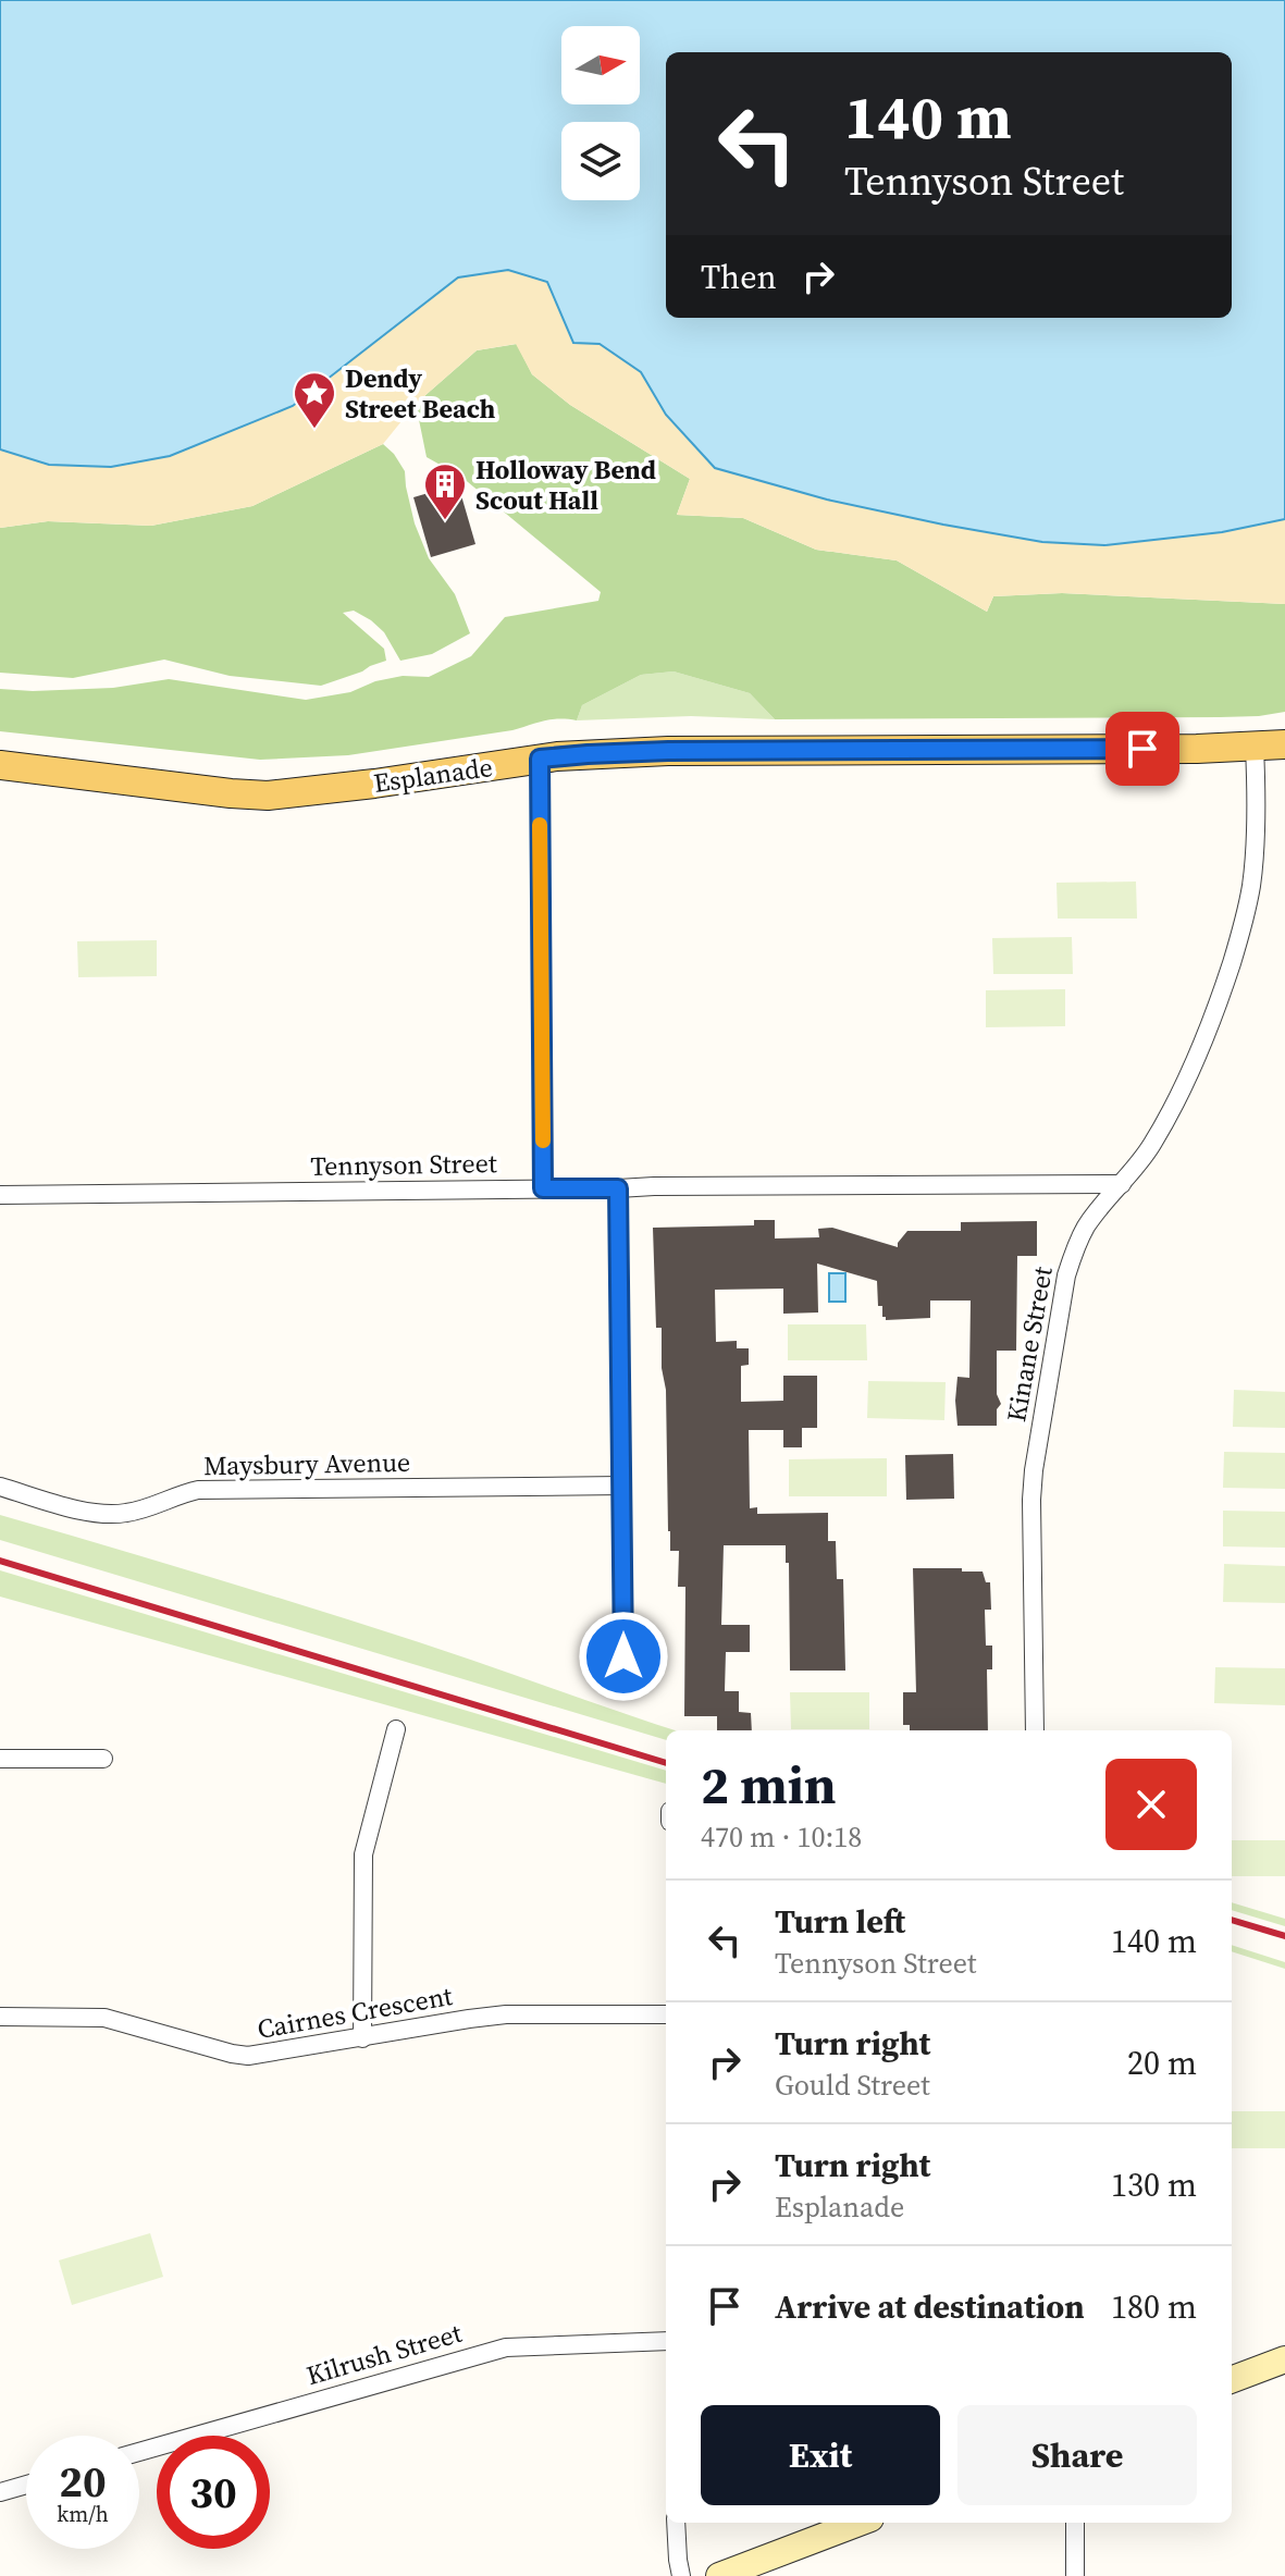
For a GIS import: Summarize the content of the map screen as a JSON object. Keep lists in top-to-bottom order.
{
  "streets": {
    "main road": ["Esplanade"],
    "street": [
      "Tennyson Street",
      "Kinane Street",
      "Maysbury Avenue",
      "Cairnes Crescent",
      "Kilrush Street"
    ]
  },
  "crossings": [
    ["Esplanade", "Kinane Street"],
    ["Tennyson Street", "Kinane Street"]
  ],
  "places": {
    "place": ["Dendy Street Beach"],
    "building": ["Holloway Bend Scout Hall"]
  },
  "north": "right",
  "page": {
    "turn": ["140 m", "Tennyson Street"],
    "then": "Then",
    "heading": ["2 min", "470 m · 10:18"],
    "list": [
      {
        "name": "Turn left",
        "note": "Tennyson Street",
        "value": "140 m"
      },
      {
        "name": "Turn right",
        "note": "Gould Street",
        "value": "20 m"
      },
      {
        "name": "Turn right",
        "note": "Esplanade",
        "value": "130 m"
      },
      {
        "name": "Arrive at destination",
        "value": "180 m"
      }
    ],
    "buttons": ["Exit", "Share"],
    "speed": "20 km/h",
    "limit": "30"
  }
}
